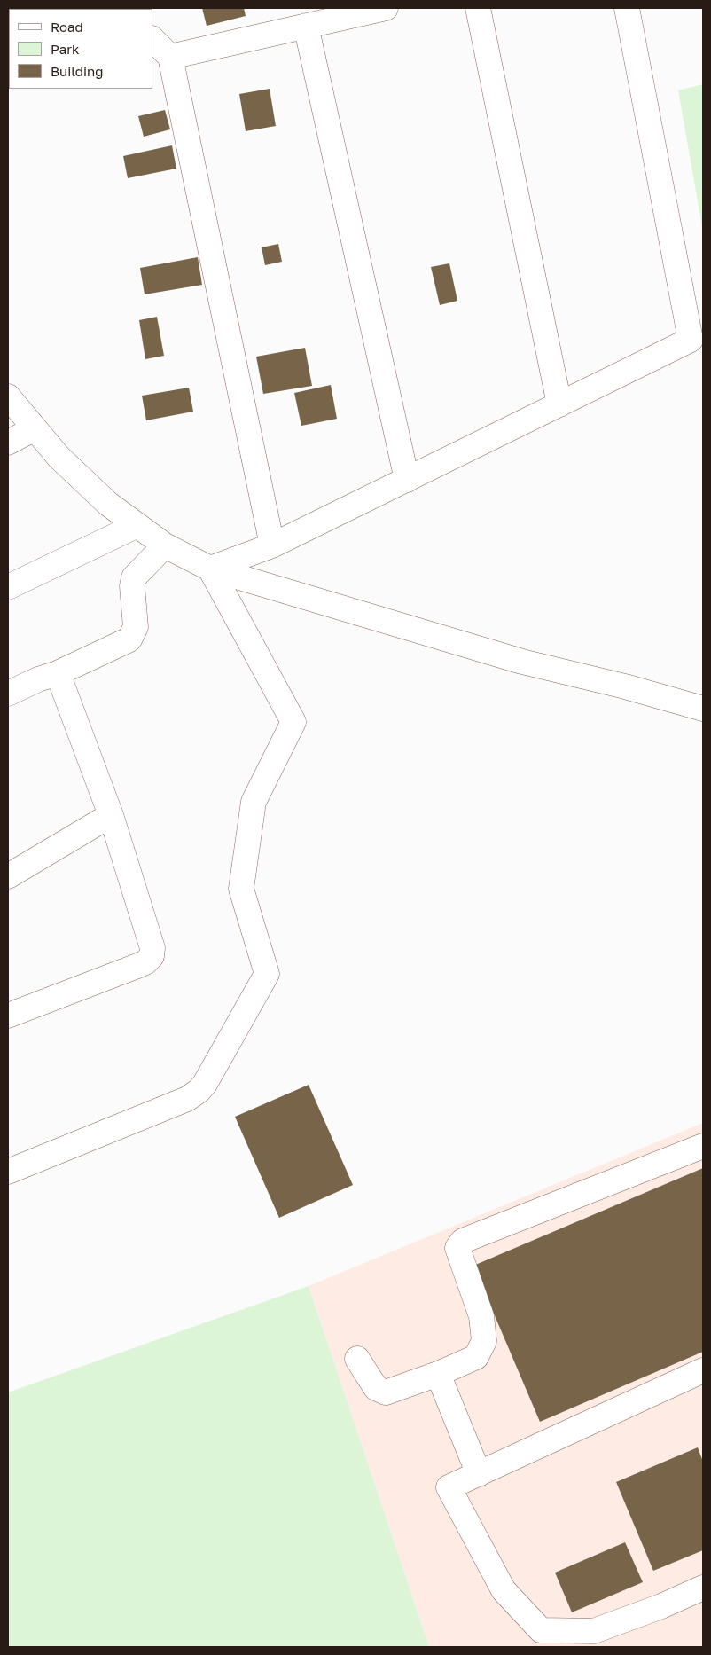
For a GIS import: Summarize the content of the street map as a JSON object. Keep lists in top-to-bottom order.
{
  "legend": ["Road", "Park", "Building"]
}
